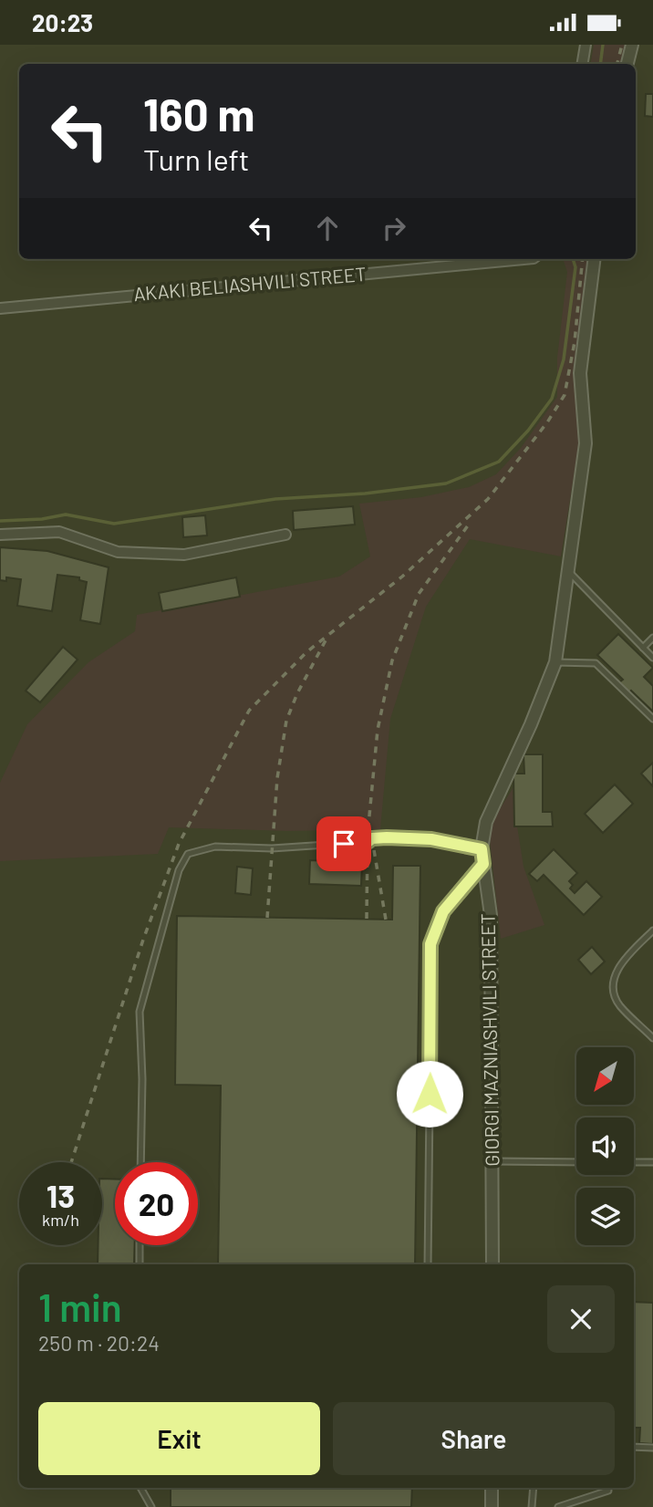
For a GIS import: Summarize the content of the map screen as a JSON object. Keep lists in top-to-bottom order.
{
  "streets": {
    "street": ["AKAKI BELIASHVILI STREET", "GIORGI MAZNIASHVILI STREET"]
  },
  "north": "bottom left",
  "page": {
    "status": "20:23",
    "turn": ["160 m", "Turn left"],
    "speed": "13 km/h",
    "limit": "20",
    "heading": ["1 min", "250 m · 20:24"],
    "buttons": ["Exit", "Share"]
  }
}
